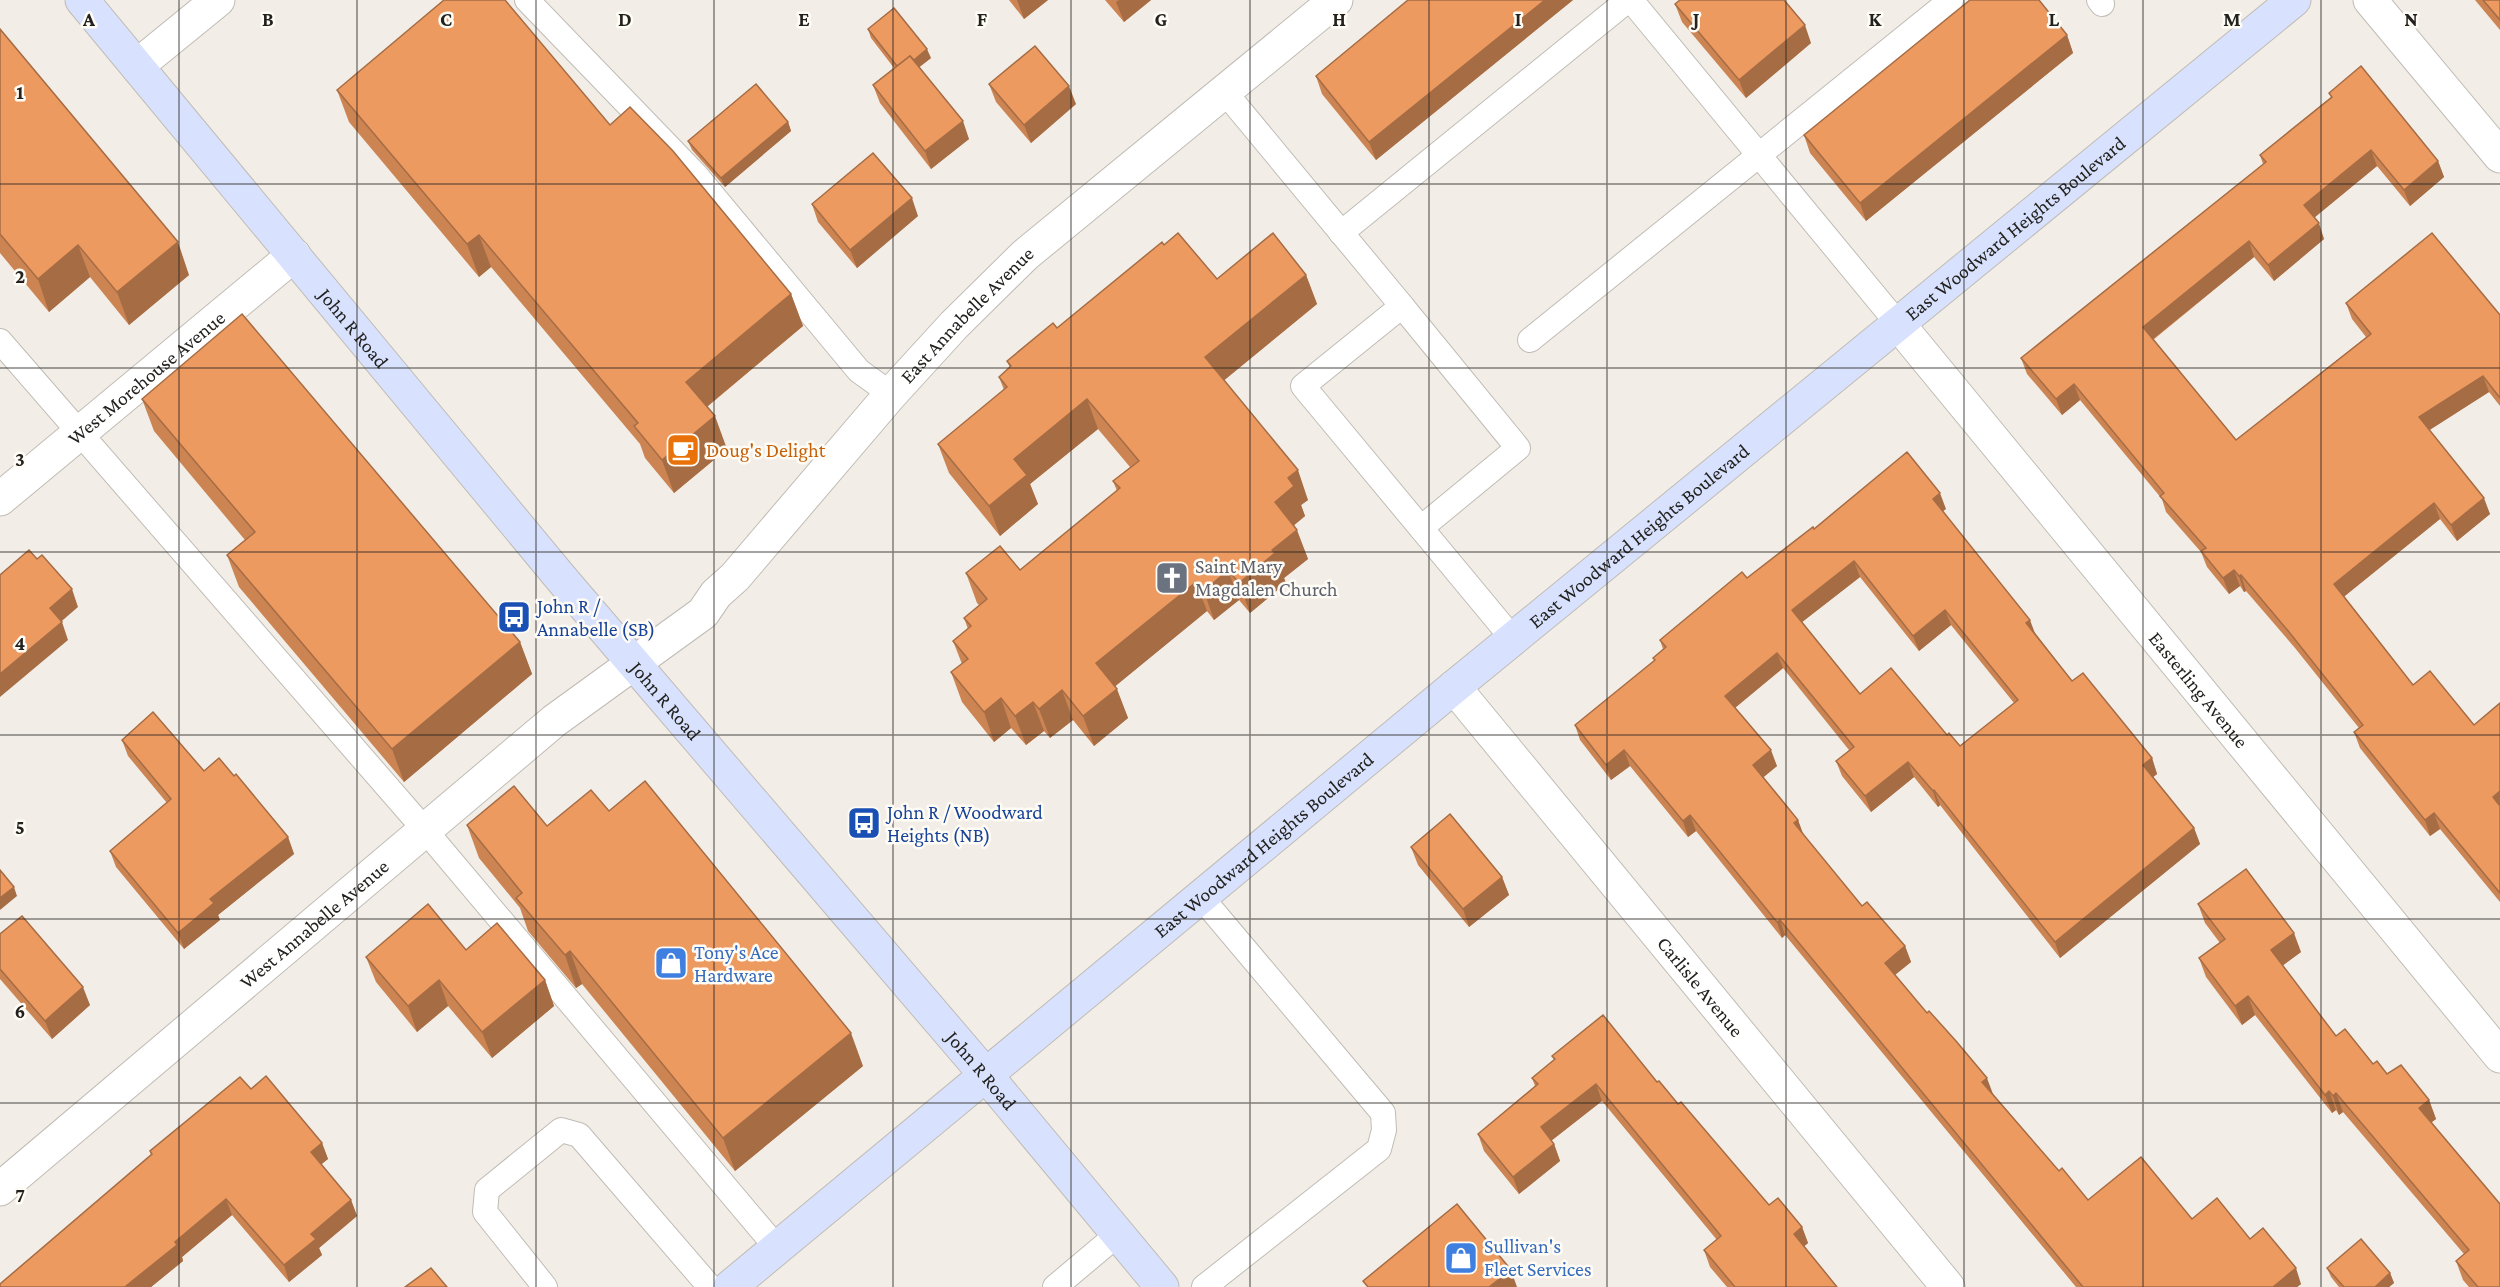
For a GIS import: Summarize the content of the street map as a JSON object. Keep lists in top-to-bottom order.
{
  "streets": {
    "street": [
      "East Woodward Heights Boulevard",
      "East Annabelle Avenue",
      "John R Road",
      "West Morehouse Avenue",
      "Easterling Avenue",
      "West Annabelle Avenue",
      "Carlisle Avenue"
    ]
  },
  "crossings": [
    ["East Woodward Heights Boulevard", "John R Road"],
    ["East Woodward Heights Boulevard", "Easterling Avenue"],
    ["East Woodward Heights Boulevard", "Carlisle Avenue"],
    ["East Annabelle Avenue", "John R Road"],
    ["East Annabelle Avenue", "West Annabelle Avenue"],
    ["John R Road", "West Morehouse Avenue"],
    ["John R Road", "West Annabelle Avenue"]
  ],
  "places": {
    "cafe": ["Doug's Delight"],
    "church": ["Saint Mary Magdalen Church"],
    "bus stop": ["John R / Annabelle (SB)", "John R / Woodward Heights (NB)"],
    "shop": ["Tony's Ace Hardware", "Sullivan's Fleet Services"]
  },
  "grid": {
    "columns": [
      "A",
      "B",
      "C",
      "D",
      "E",
      "F",
      "G",
      "H",
      "I",
      "J",
      "K",
      "L",
      "M",
      "N"
    ],
    "rows": [
      "1",
      "2",
      "3",
      "4",
      "5",
      "6",
      "7"
    ]
  }
}
